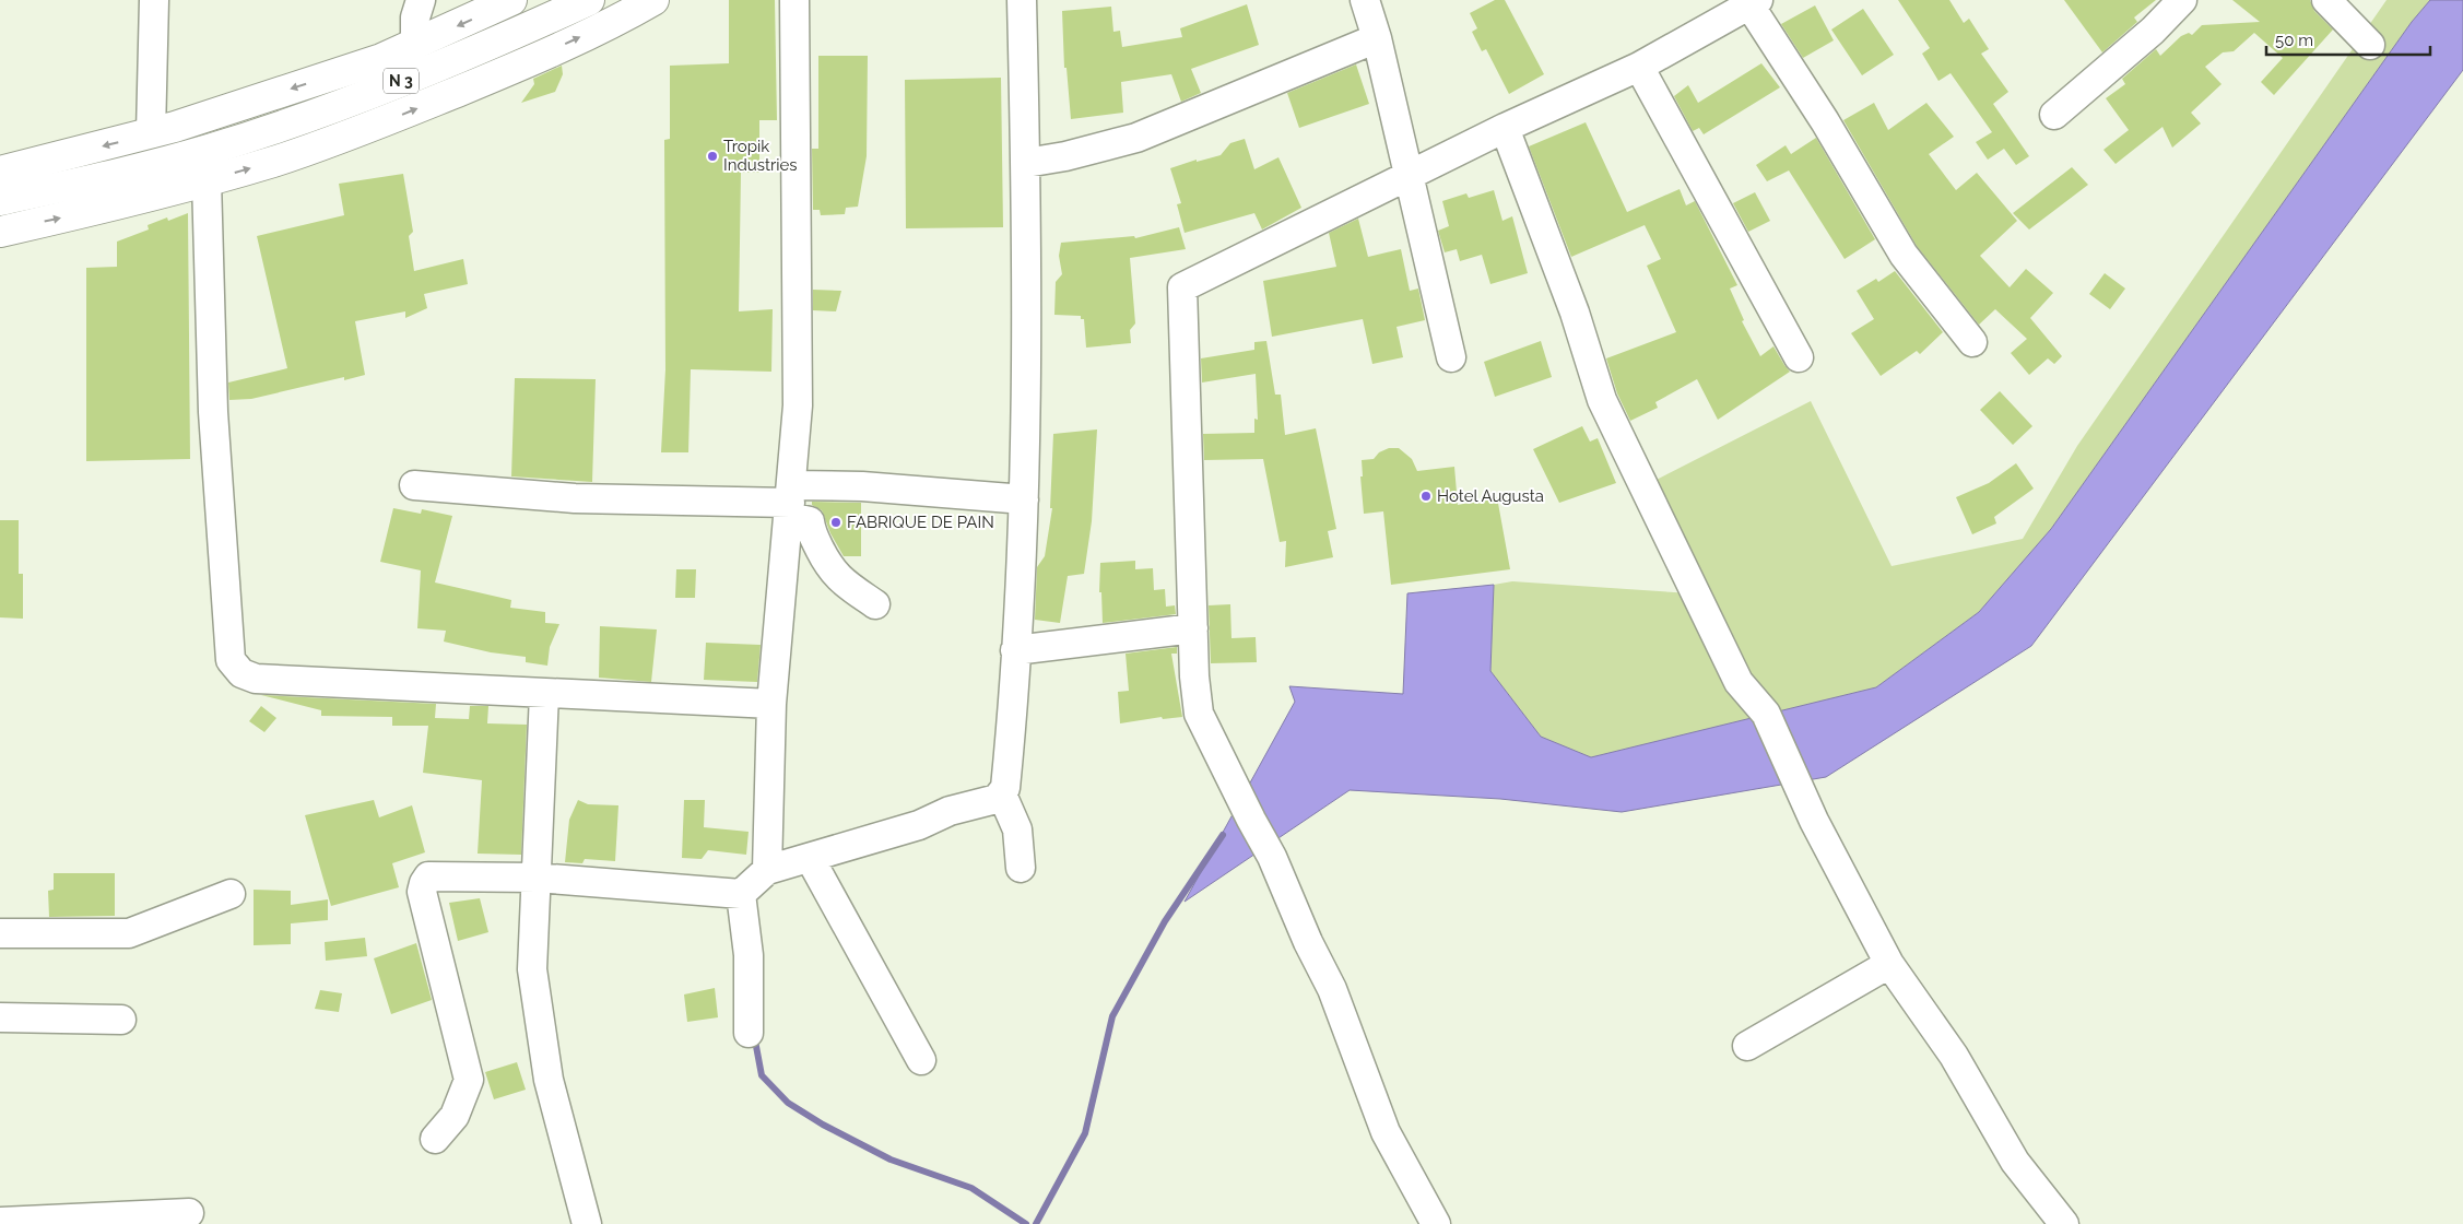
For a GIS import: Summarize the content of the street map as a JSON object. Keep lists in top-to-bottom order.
{
  "streets": {
    "main road": ["N 3"]
  },
  "places": ["Tropik Industries", "Hotel Augusta", "FABRIQUE DE PAIN"],
  "scale_bar": "50 m"
}
